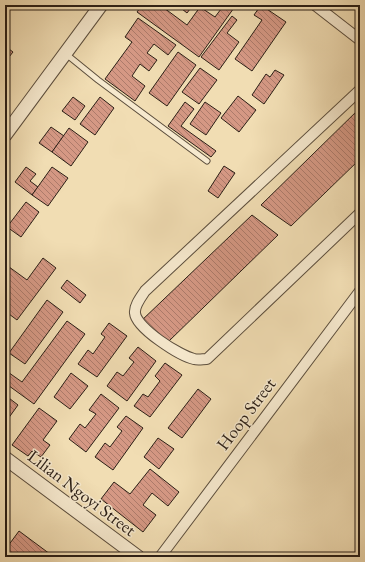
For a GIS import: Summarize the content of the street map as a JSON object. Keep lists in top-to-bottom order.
{
  "streets": {
    "street": ["Hoop Street", "Lilian Ngoyi Street"]
  }
}
